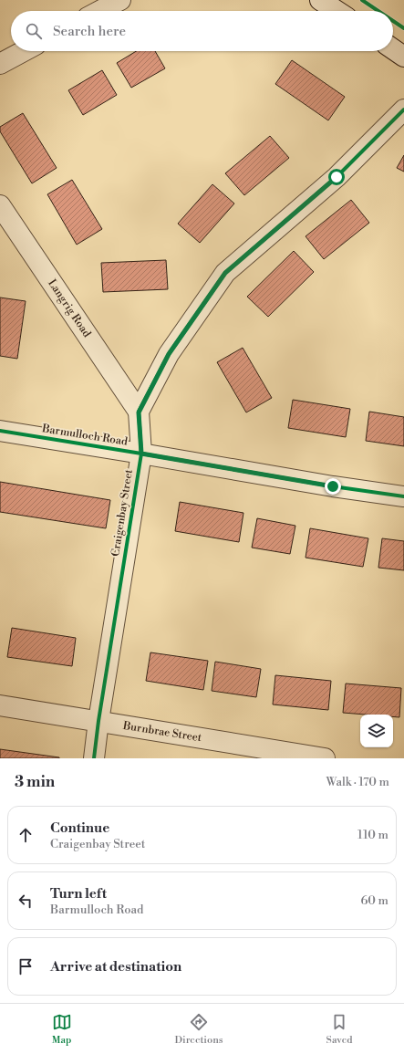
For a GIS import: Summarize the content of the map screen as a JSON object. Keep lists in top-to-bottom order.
{
  "streets": {
    "street": [
      "Langrig Road",
      "Barmulloch Road",
      "Craigenbay Street",
      "Burnbrae Street"
    ]
  },
  "crossings": [
    ["Langrig Road", "Craigenbay Street"],
    ["Barmulloch Road", "Craigenbay Street"],
    ["Craigenbay Street", "Burnbrae Street"]
  ],
  "page": {
    "search": "Search here",
    "heading": ["3 min", "Walk · 170 m"],
    "list": [
      ["Continue", "Craigenbay Street", "110 m"],
      ["Turn left", "Barmulloch Road", "60 m"],
      "Arrive at destination"
    ],
    "nav": ["Map", "Directions", "Saved"]
  }
}
